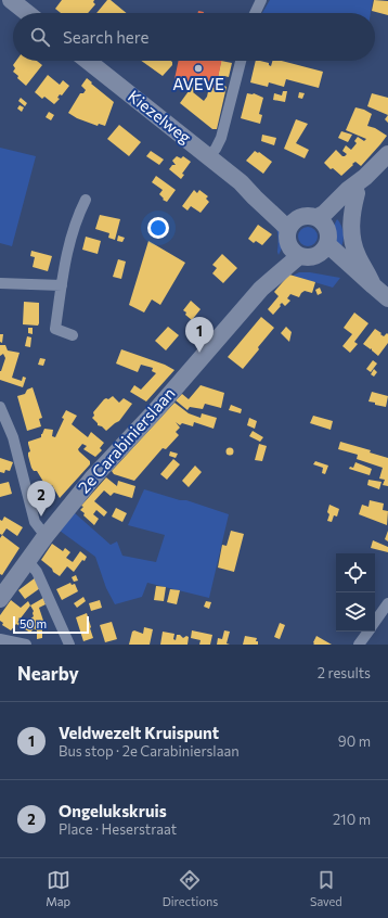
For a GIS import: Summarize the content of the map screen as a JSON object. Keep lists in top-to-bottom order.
{
  "streets": {
    "main road": ["Kiezelweg", "2e Carabinierslaan"]
  },
  "crossings": [
    ["Kiezelweg", "2e Carabinierslaan"]
  ],
  "places": ["AVEVE"],
  "scale_bar": "50 m",
  "page": {
    "search": "Search here",
    "pins": ["1", "2"],
    "scale": "50 m",
    "heading": ["Nearby", "2 results"],
    "list": [
      {
        "mark": "1",
        "name": "Veldwezelt Kruispunt",
        "note": "Bus stop · 2e Carabinierslaan",
        "value": "90 m"
      },
      {
        "mark": "2",
        "name": "Ongelukskruis",
        "note": "Place · Heserstraat",
        "value": "210 m"
      }
    ],
    "nav": ["Map", "Directions", "Saved"]
  }
}
